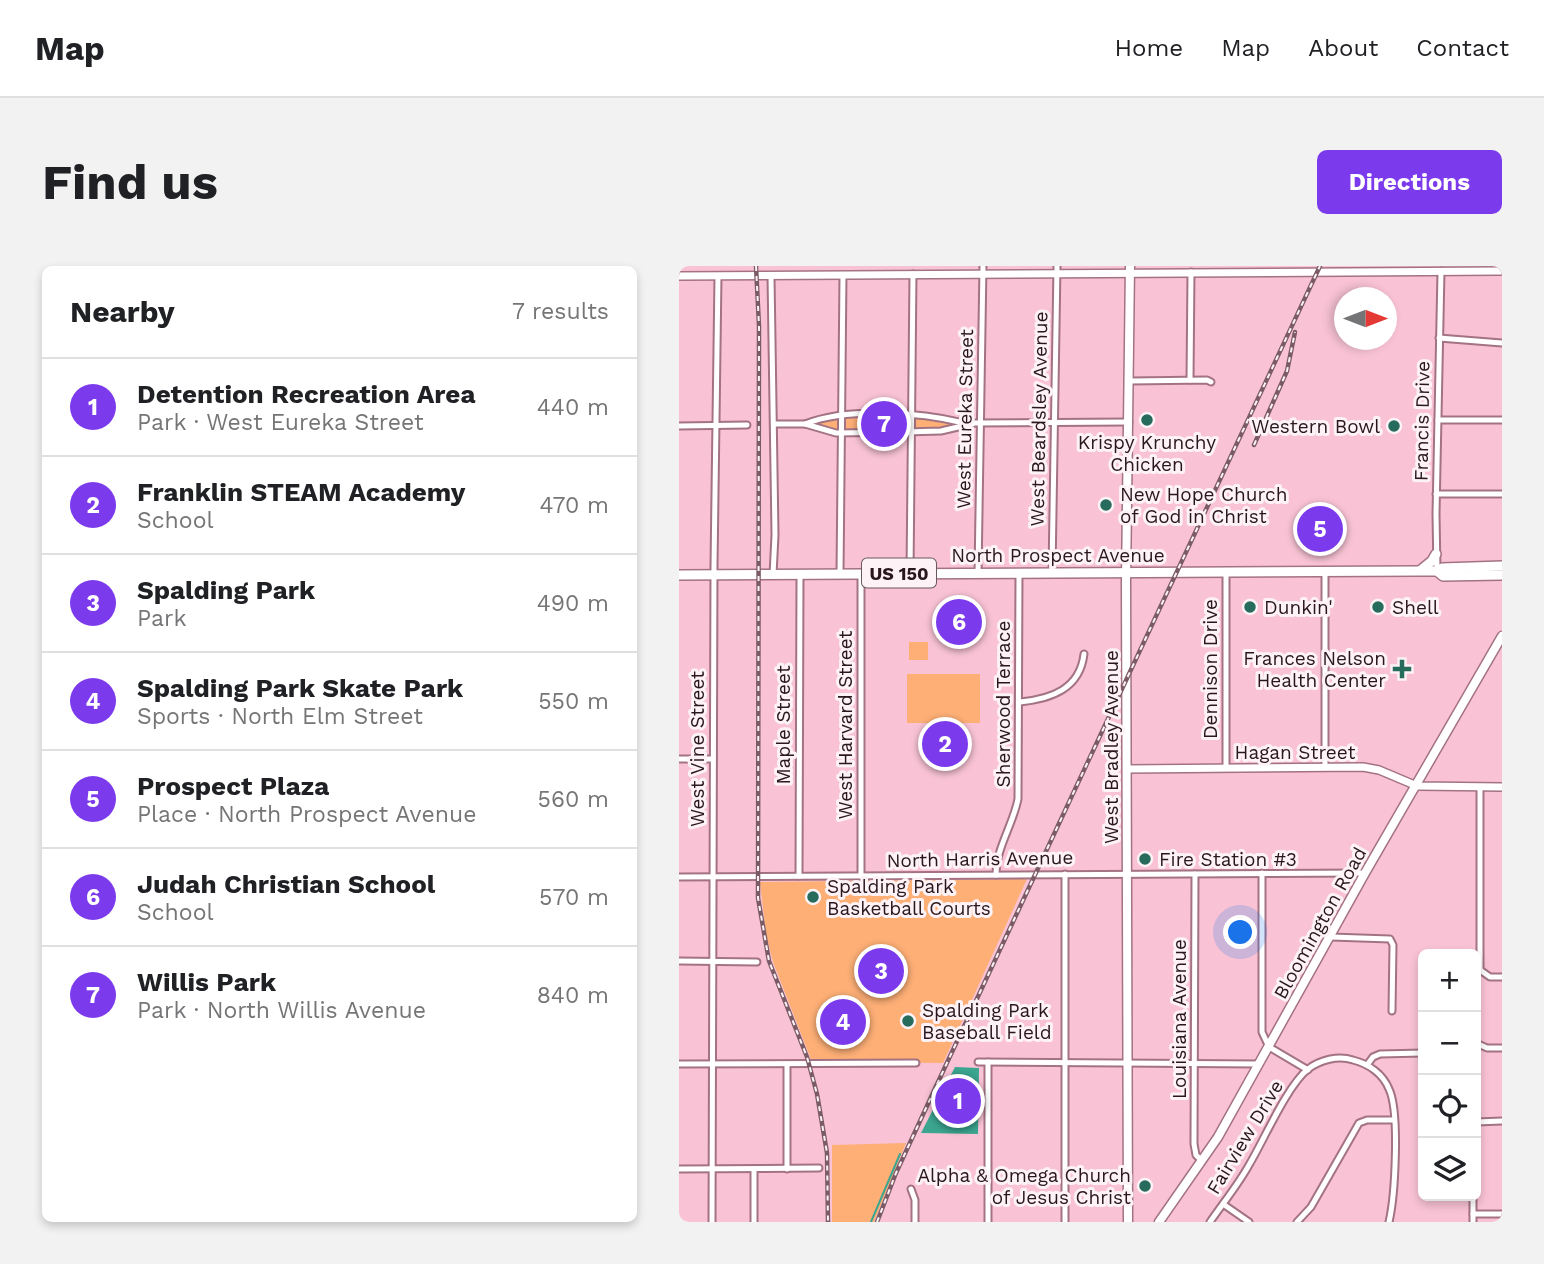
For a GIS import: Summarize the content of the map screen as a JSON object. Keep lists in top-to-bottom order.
{
  "streets": {
    "main road": [
      "North Prospect Avenue",
      "US 150",
      "West Bradley Avenue",
      "Bloomington Road"
    ],
    "street": [
      "West Eureka Street",
      "West Beardsley Avenue",
      "Francis Drive",
      "Dennison Drive",
      "Sherwood Terrace",
      "Maple Street",
      "West Harvard Street",
      "West Vine Street",
      "Hagan Street",
      "North Harris Avenue",
      "Louisiana Avenue",
      "Fairview Drive"
    ]
  },
  "crossings": [
    ["West Eureka Street", "North Prospect Avenue"],
    ["West Beardsley Avenue", "North Prospect Avenue"],
    ["Francis Drive", "North Prospect Avenue"],
    ["North Prospect Avenue", "Dennison Drive"],
    ["North Prospect Avenue", "Sherwood Terrace"],
    ["North Prospect Avenue", "Maple Street"],
    ["North Prospect Avenue", "West Harvard Street"],
    ["North Prospect Avenue", "West Bradley Avenue"],
    ["North Prospect Avenue", "West Vine Street"],
    ["Dennison Drive", "Hagan Street"],
    ["Sherwood Terrace", "North Harris Avenue"],
    ["Maple Street", "North Harris Avenue"],
    ["West Harvard Street", "North Harris Avenue"],
    ["West Bradley Avenue", "Hagan Street"],
    ["West Bradley Avenue", "North Harris Avenue"],
    ["West Vine Street", "North Harris Avenue"],
    ["Hagan Street", "Bloomington Road"],
    ["North Harris Avenue", "Bloomington Road"],
    ["North Harris Avenue", "Louisiana Avenue"],
    ["Bloomington Road", "Louisiana Avenue"]
  ],
  "places": {
    "other": [
      "Krispy Krunchy Chicken",
      "Western Bowl",
      "New Hope Church of God in Christ",
      "Dunkin'",
      "Shell",
      "Fire Station #3",
      "Spalding Park Basketball Courts",
      "Spalding Park Baseball Field",
      "Alpha & Omega Church of Jesus Christ"
    ],
    "health": ["Frances Nelson Health Center"]
  },
  "north": "right",
  "page": {
    "header": "Map",
    "nav": [
      "Home",
      "Map",
      "About",
      "Contact"
    ],
    "buttons": "Directions",
    "title": "Find us",
    "heading": ["Nearby", "7 results"],
    "list": [
      {
        "mark": "1",
        "name": "Detention Recreation Area",
        "note": "Park · West Eureka Street",
        "value": "440 m"
      },
      {
        "mark": "2",
        "name": "Franklin STEAM Academy",
        "note": "School",
        "value": "470 m"
      },
      {
        "mark": "3",
        "name": "Spalding Park",
        "note": "Park",
        "value": "490 m"
      },
      {
        "mark": "4",
        "name": "Spalding Park Skate Park",
        "note": "Sports · North Elm Street",
        "value": "550 m"
      },
      {
        "mark": "5",
        "name": "Prospect Plaza",
        "note": "Place · North Prospect Avenue",
        "value": "560 m"
      },
      {
        "mark": "6",
        "name": "Judah Christian School",
        "note": "School",
        "value": "570 m"
      },
      {
        "mark": "7",
        "name": "Willis Park",
        "note": "Park · North Willis Avenue",
        "value": "840 m"
      }
    ],
    "pins": [
      "7",
      "5",
      "6",
      "2",
      "3",
      "4",
      "1"
    ],
    "map_buttons": ["+", "−"]
  }
}
